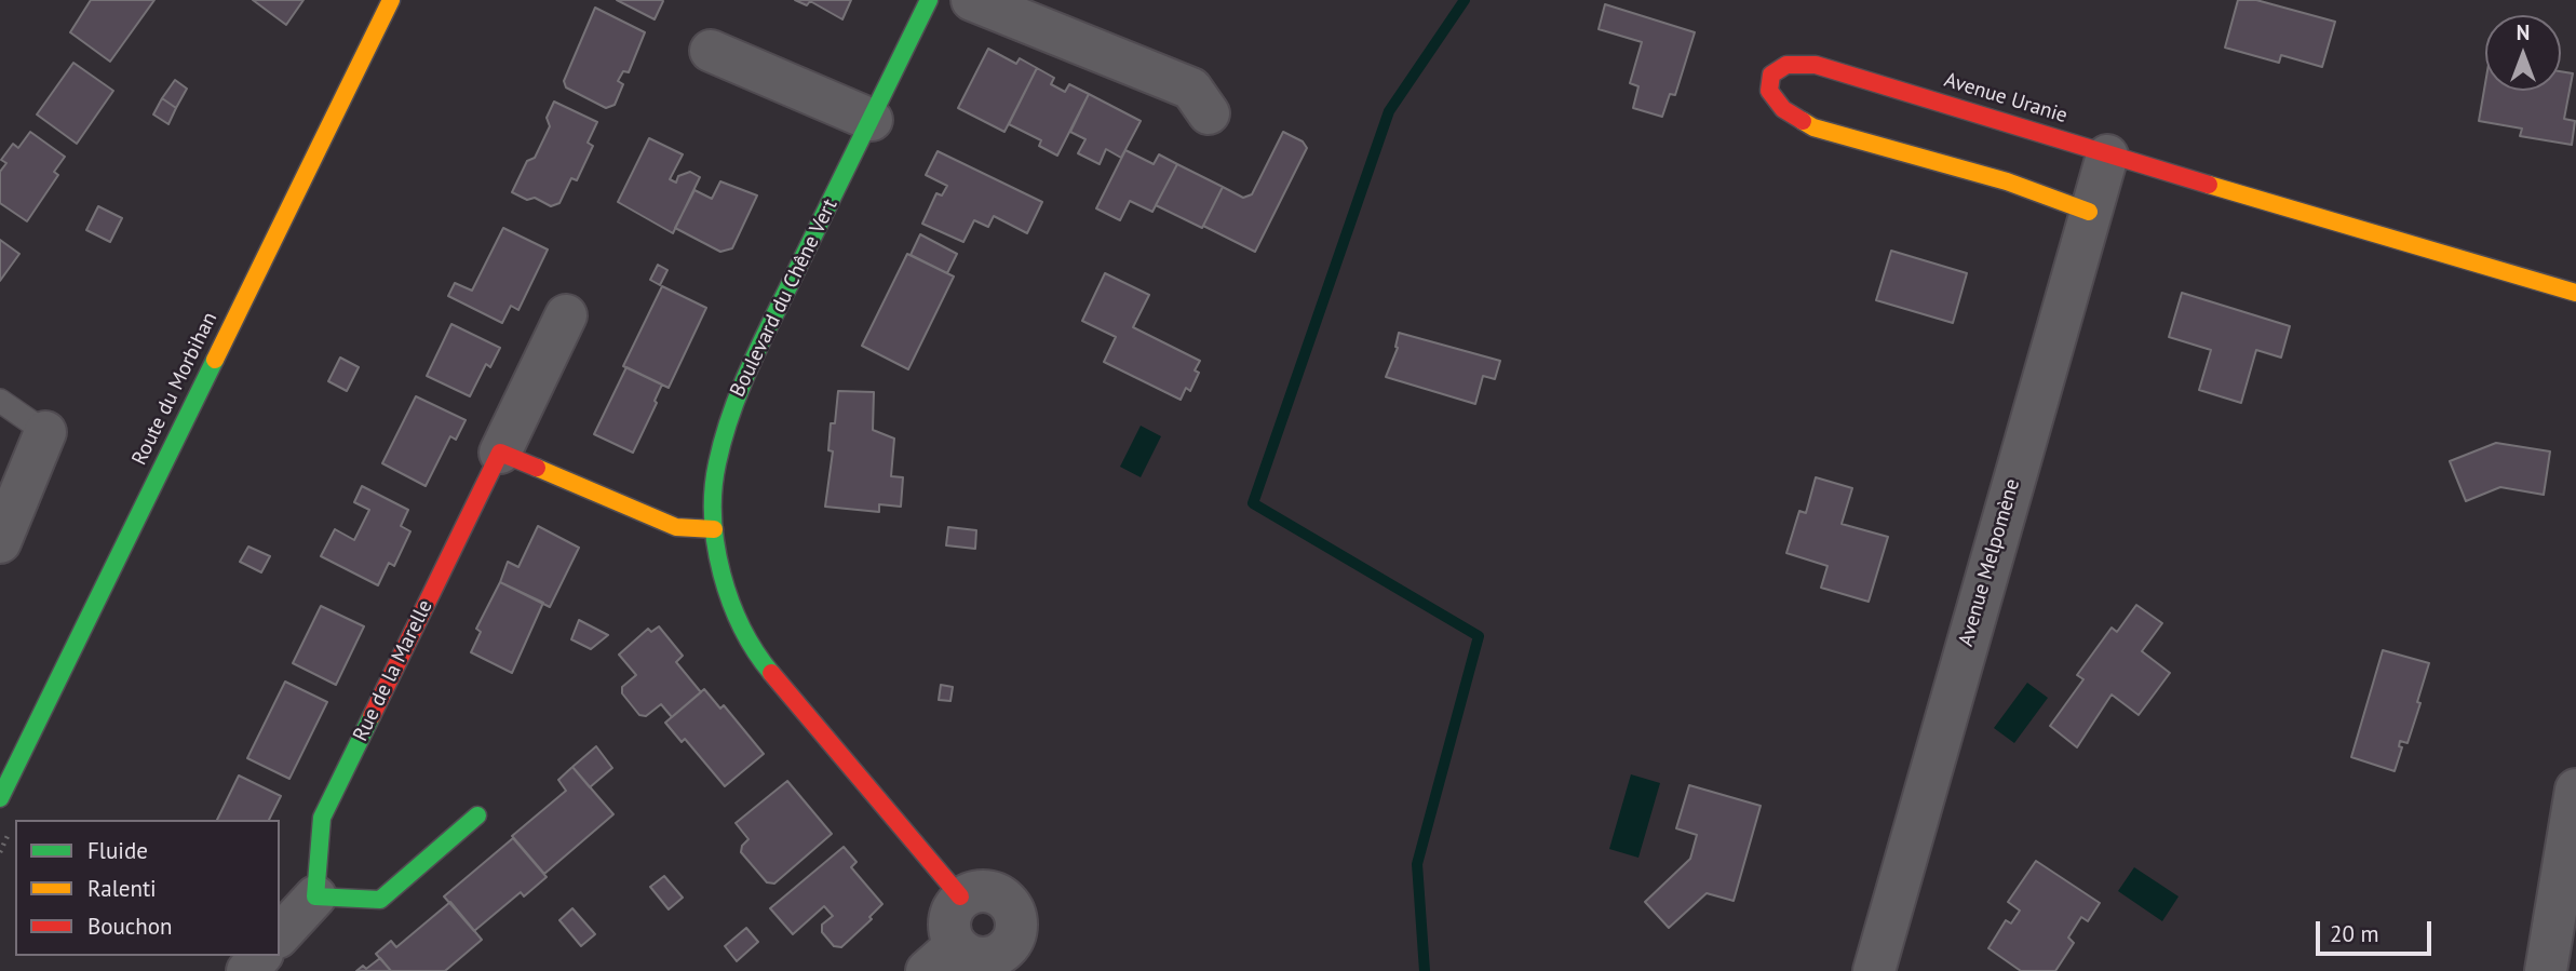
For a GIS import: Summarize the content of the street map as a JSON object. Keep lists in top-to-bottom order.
{
  "streets": {
    "street": [
      "Avenue Uranie",
      "Boulevard du Chêne Vert",
      "Route du Morbihan",
      "Avenue Melpomène",
      "Rue de la Marelle"
    ]
  },
  "crossings": [
    ["Avenue Uranie", "Avenue Melpomène"]
  ],
  "legend": ["Fluide", "Ralenti", "Bouchon"],
  "scale_bar": "20 m",
  "north": "top"
}
